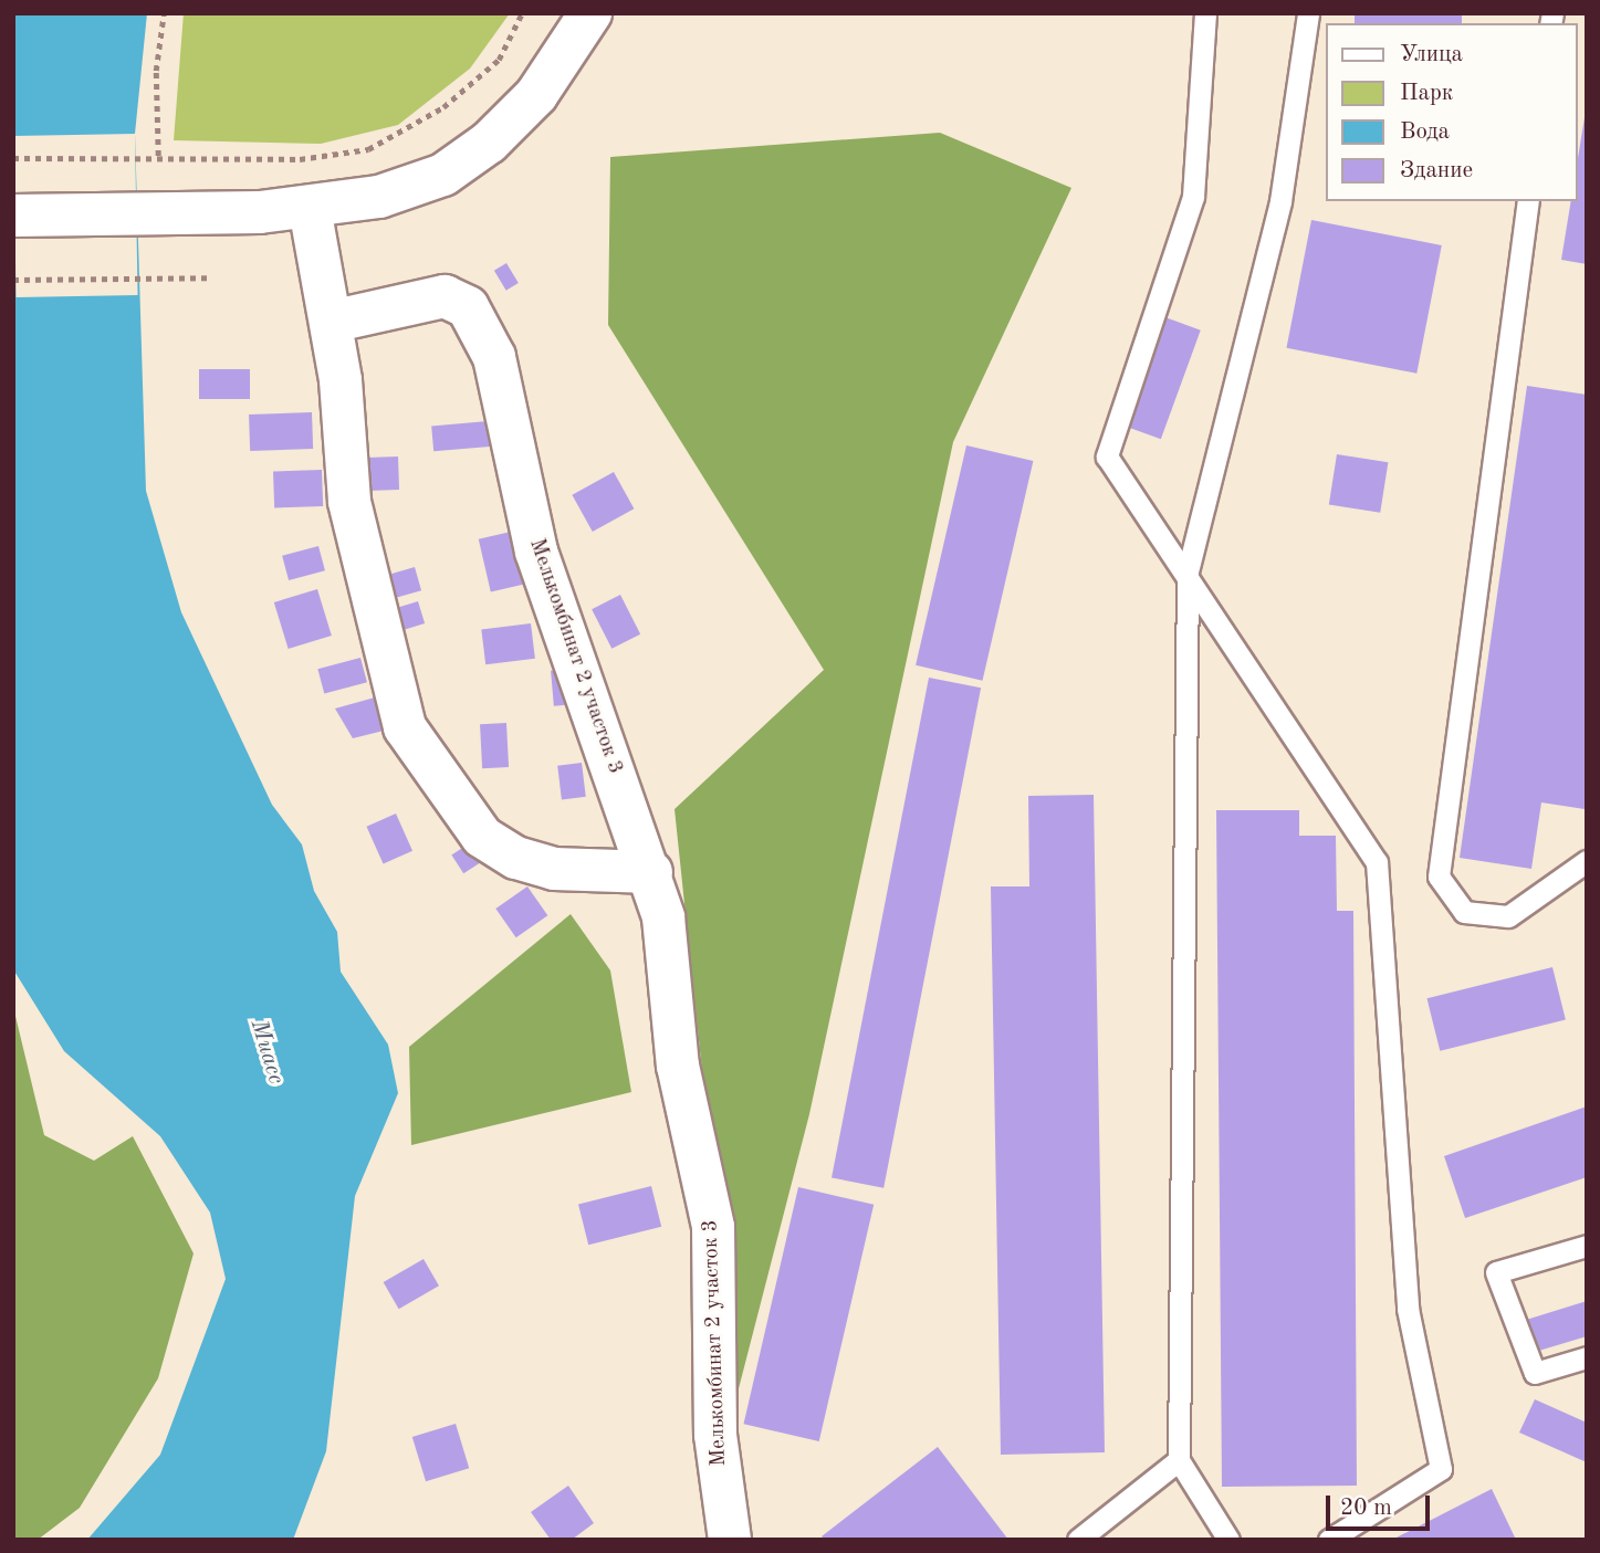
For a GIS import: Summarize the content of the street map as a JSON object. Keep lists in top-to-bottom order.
{
  "streets": {
    "street": ["Мелькомбинат 2 участок 3"]
  },
  "water": ["Миасс"],
  "legend": [
    "Улица",
    "Парк",
    "Вода",
    "Здание"
  ],
  "scale_bar": "20 m"
}
